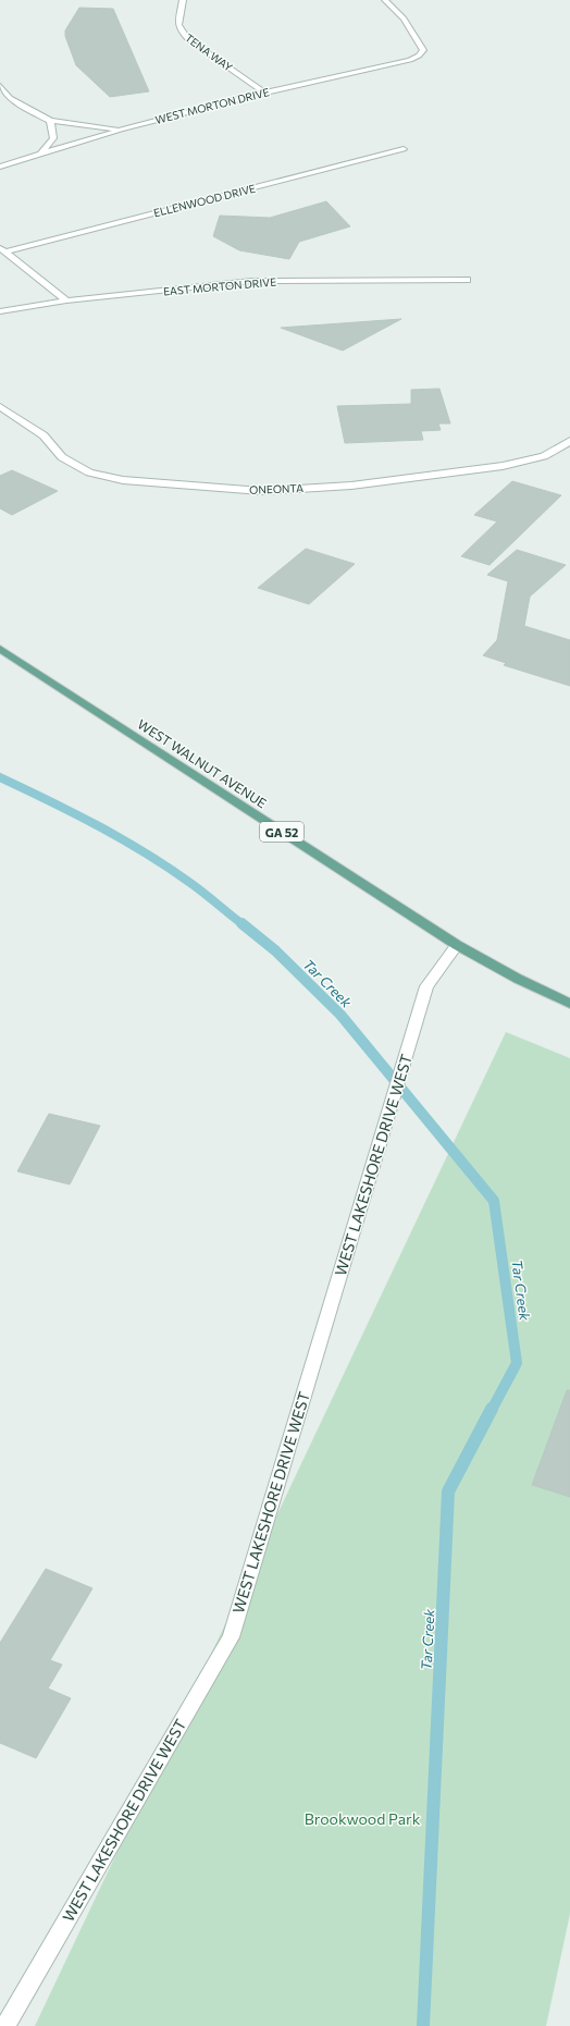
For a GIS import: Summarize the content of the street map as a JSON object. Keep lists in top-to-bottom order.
{
  "streets": {
    "main road": ["WEST WALNUT AVENUE", "GA 52"],
    "street": [
      "TENA WAY",
      "WEST MORTON DRIVE",
      "ELLENWOOD DRIVE",
      "EAST MORTON DRIVE",
      "ONEONTA",
      "WEST LAKESHORE DRIVE WEST"
    ]
  },
  "crossings": [
    ["TENA WAY", "WEST MORTON DRIVE"],
    ["WEST WALNUT AVENUE", "WEST LAKESHORE DRIVE WEST"]
  ],
  "water": ["Tar Creek"],
  "parks": ["Brookwood Park"]
}
